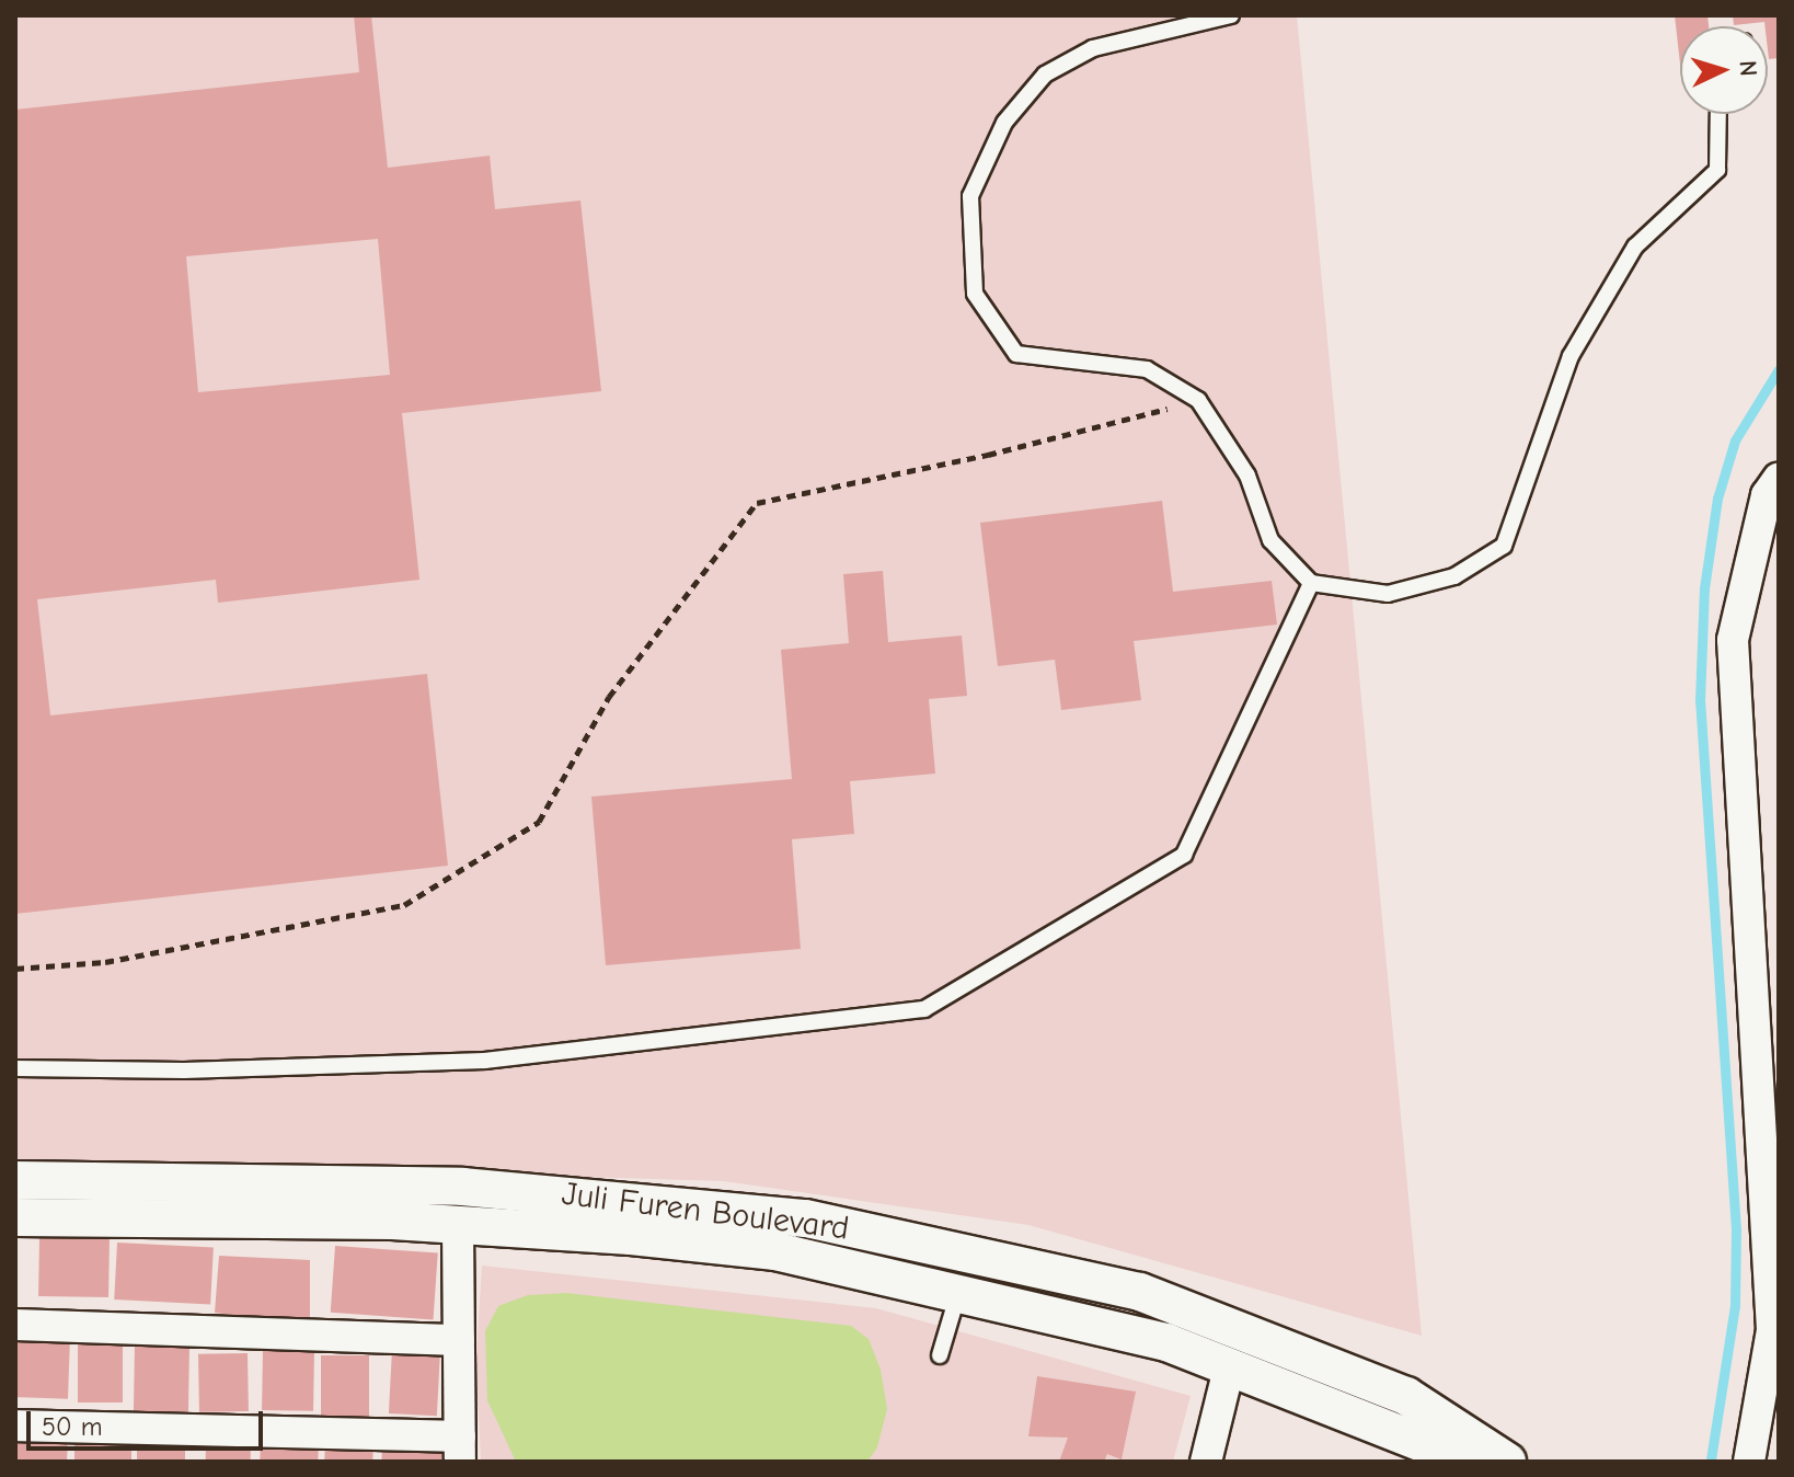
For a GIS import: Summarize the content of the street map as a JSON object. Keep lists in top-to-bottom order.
{
  "streets": {
    "street": ["Juli Furen Boulevard"]
  },
  "scale_bar": "50 m",
  "north": "right"
}
